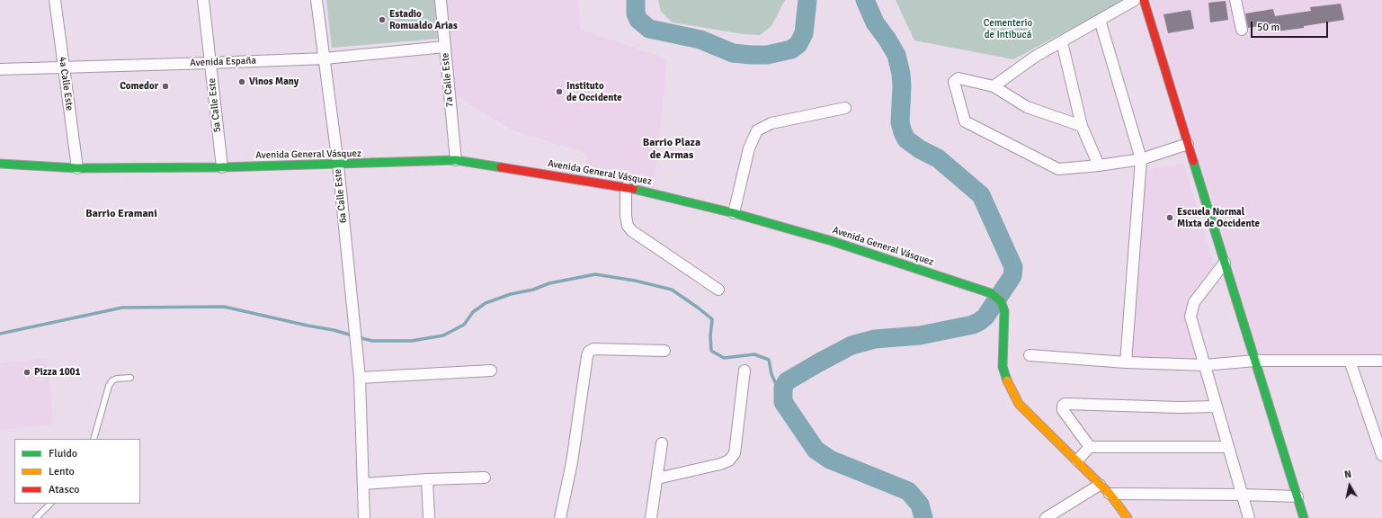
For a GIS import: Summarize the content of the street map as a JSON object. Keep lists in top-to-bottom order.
{
  "streets": {
    "street": [
      "Avenida España",
      "7a Calle Este",
      "4a Calle Este",
      "5a Calle Este",
      "Avenida General Vásquez",
      "6a Calle Este"
    ]
  },
  "crossings": [
    ["Avenida España", "7a Calle Este"],
    ["Avenida España", "4a Calle Este"],
    ["Avenida España", "5a Calle Este"],
    ["Avenida España", "6a Calle Este"],
    ["7a Calle Este", "Avenida General Vásquez"],
    ["4a Calle Este", "Avenida General Vásquez"],
    ["5a Calle Este", "Avenida General Vásquez"],
    ["Avenida General Vásquez", "6a Calle Este"]
  ],
  "districts": ["Barrio Plaza de Armas", "Barrio Eramani"],
  "parks": ["Cementerio de Intibucá"],
  "places": [
    "Estadio Romualdo Arias",
    "Vinos Many",
    "Comedor",
    "Instituto de Occidente",
    "Escuela Normal Mixta de Occidente",
    "Pizza 1001"
  ],
  "legend": ["Fluido", "Lento", "Atasco"],
  "scale_bar": "50 m",
  "north": "top"
}
